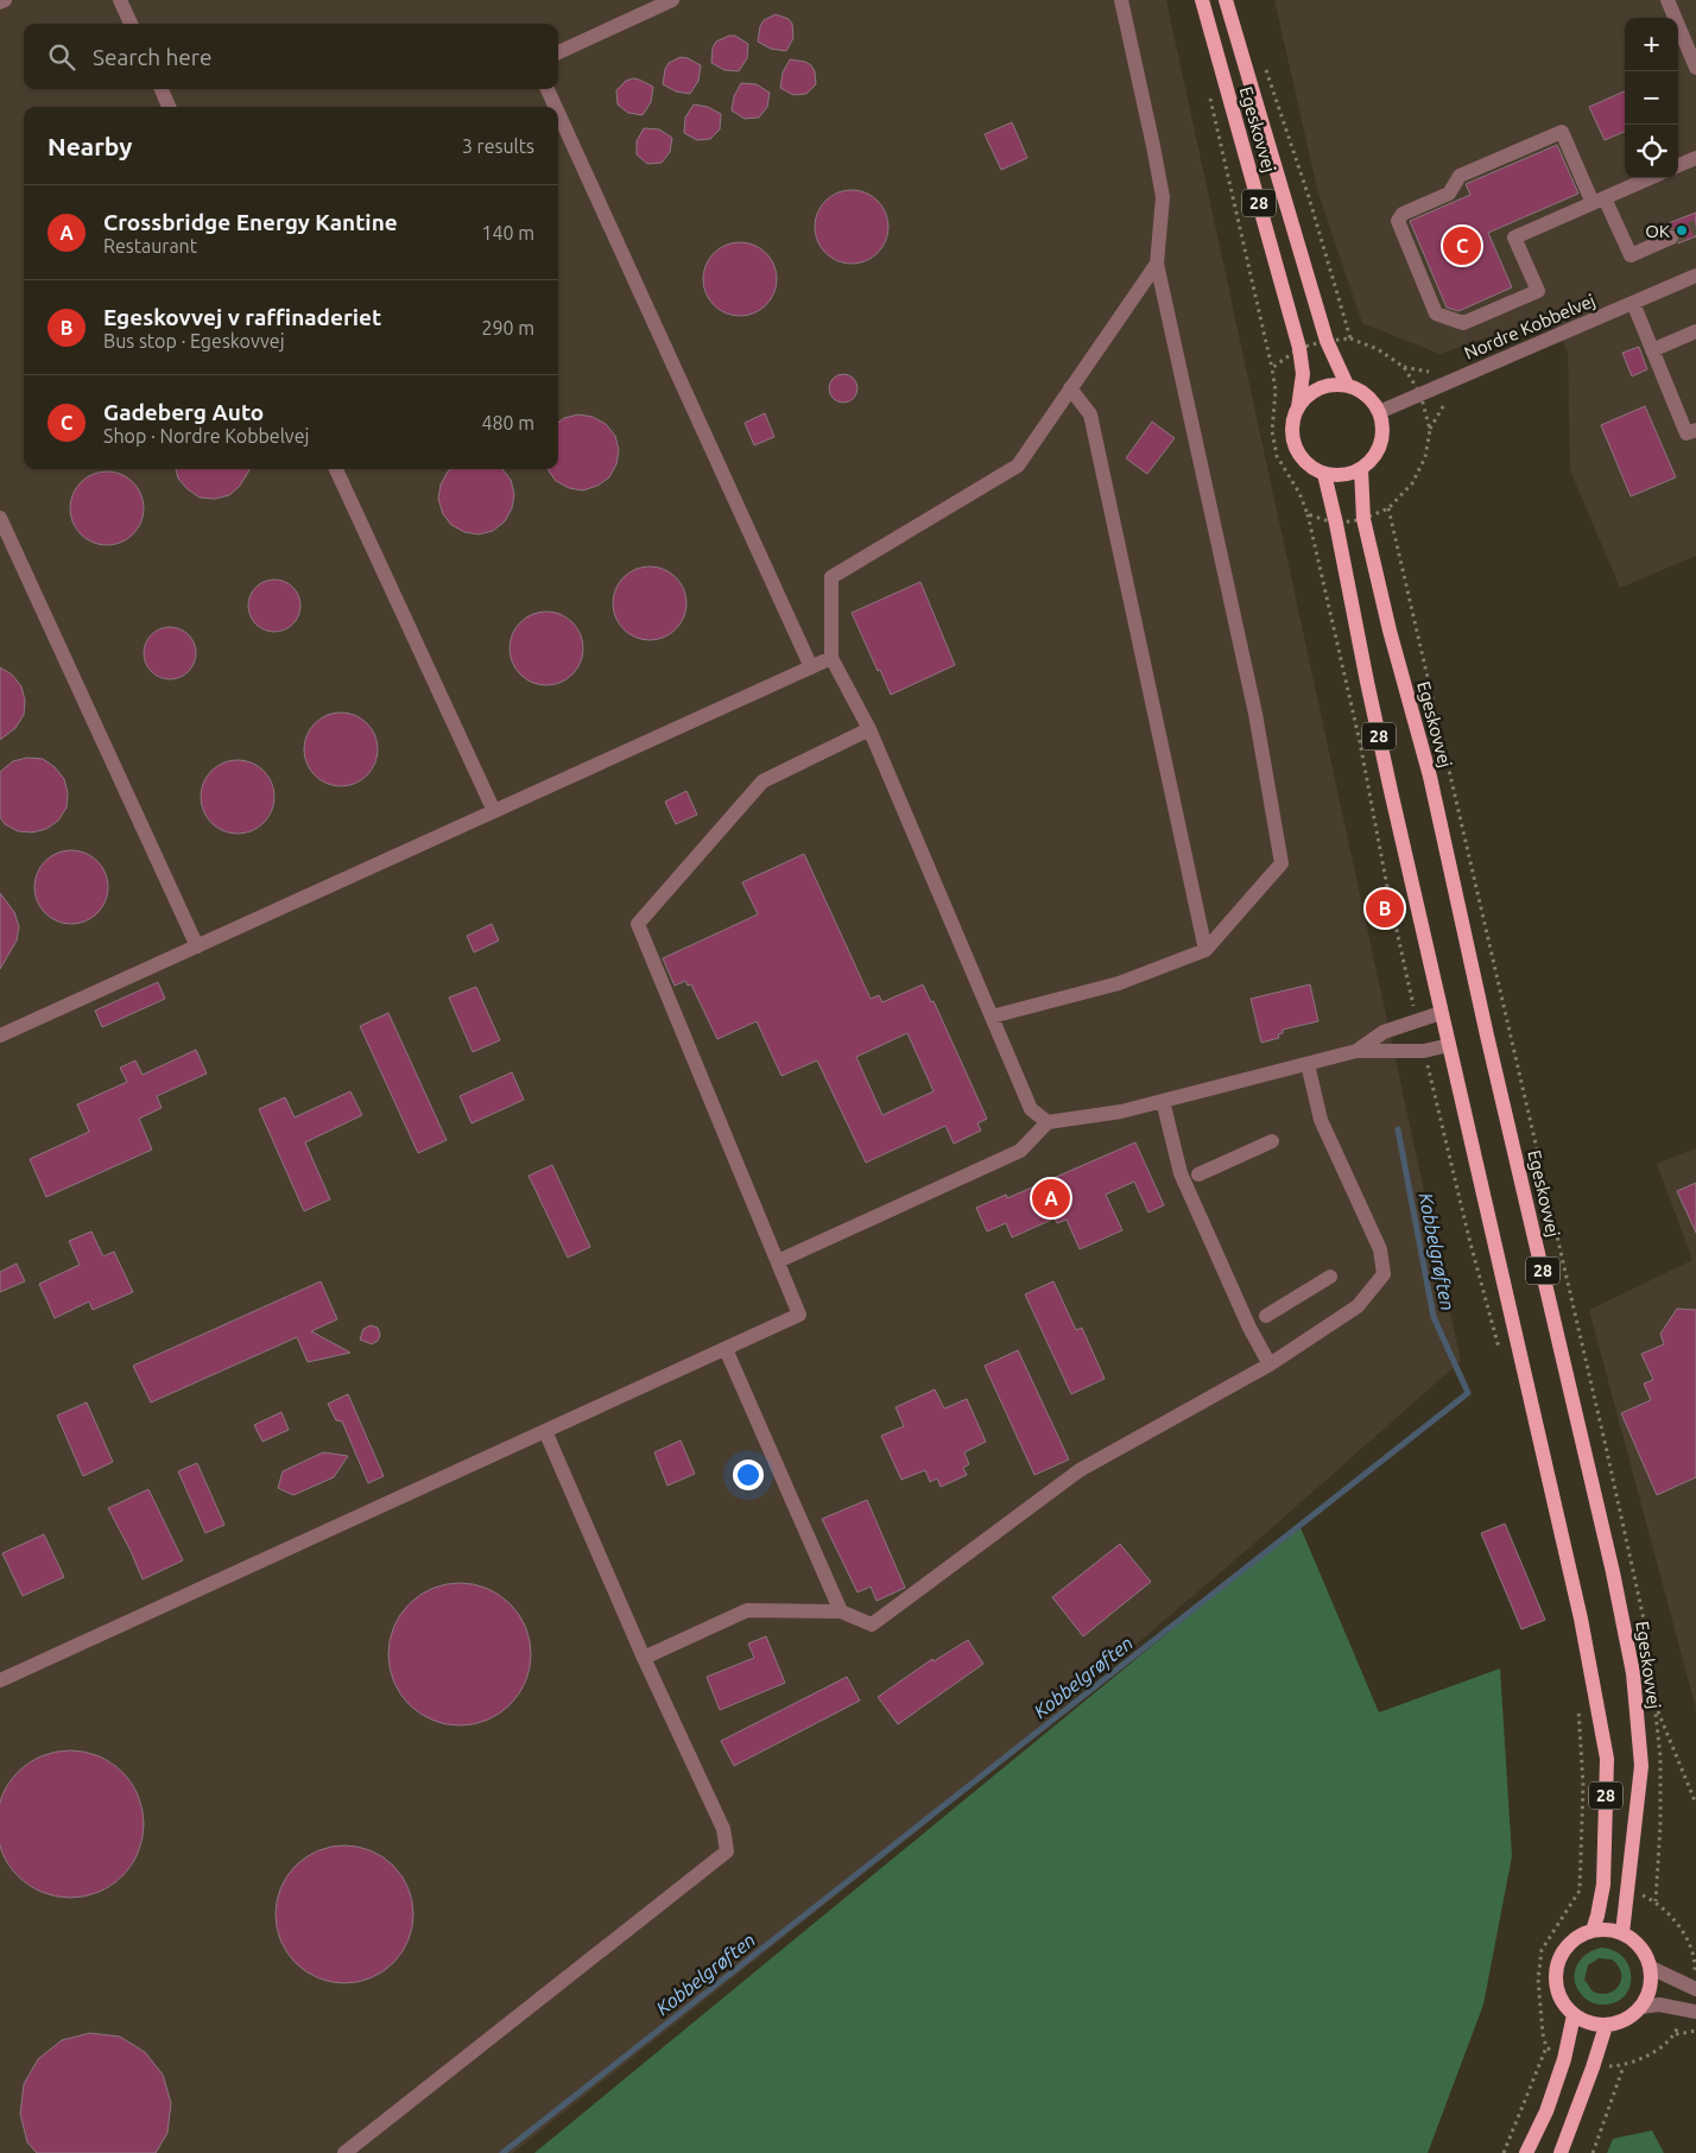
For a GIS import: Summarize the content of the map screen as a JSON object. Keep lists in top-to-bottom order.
{
  "streets": {
    "main road": ["Egeskovvej", "28"],
    "street": ["Nordre Kobbelvej"]
  },
  "crossings": [
    ["Egeskovvej", "28"],
    ["Egeskovvej", "Nordre Kobbelvej"],
    ["28", "Nordre Kobbelvej"]
  ],
  "water": ["Kobbelgrøften"],
  "places": ["OK"],
  "page": {
    "map_buttons": ["+", "−"],
    "search": "Search here",
    "heading": ["Nearby", "3 results"],
    "list": [
      {
        "mark": "A",
        "name": "Crossbridge Energy Kantine",
        "note": "Restaurant",
        "value": "140 m"
      },
      {
        "mark": "B",
        "name": "Egeskovvej v raffinaderiet",
        "note": "Bus stop · Egeskovvej",
        "value": "290 m"
      },
      {
        "mark": "C",
        "name": "Gadeberg Auto",
        "note": "Shop · Nordre Kobbelvej",
        "value": "480 m"
      }
    ],
    "pins": ["C", "B", "A"]
  }
}
